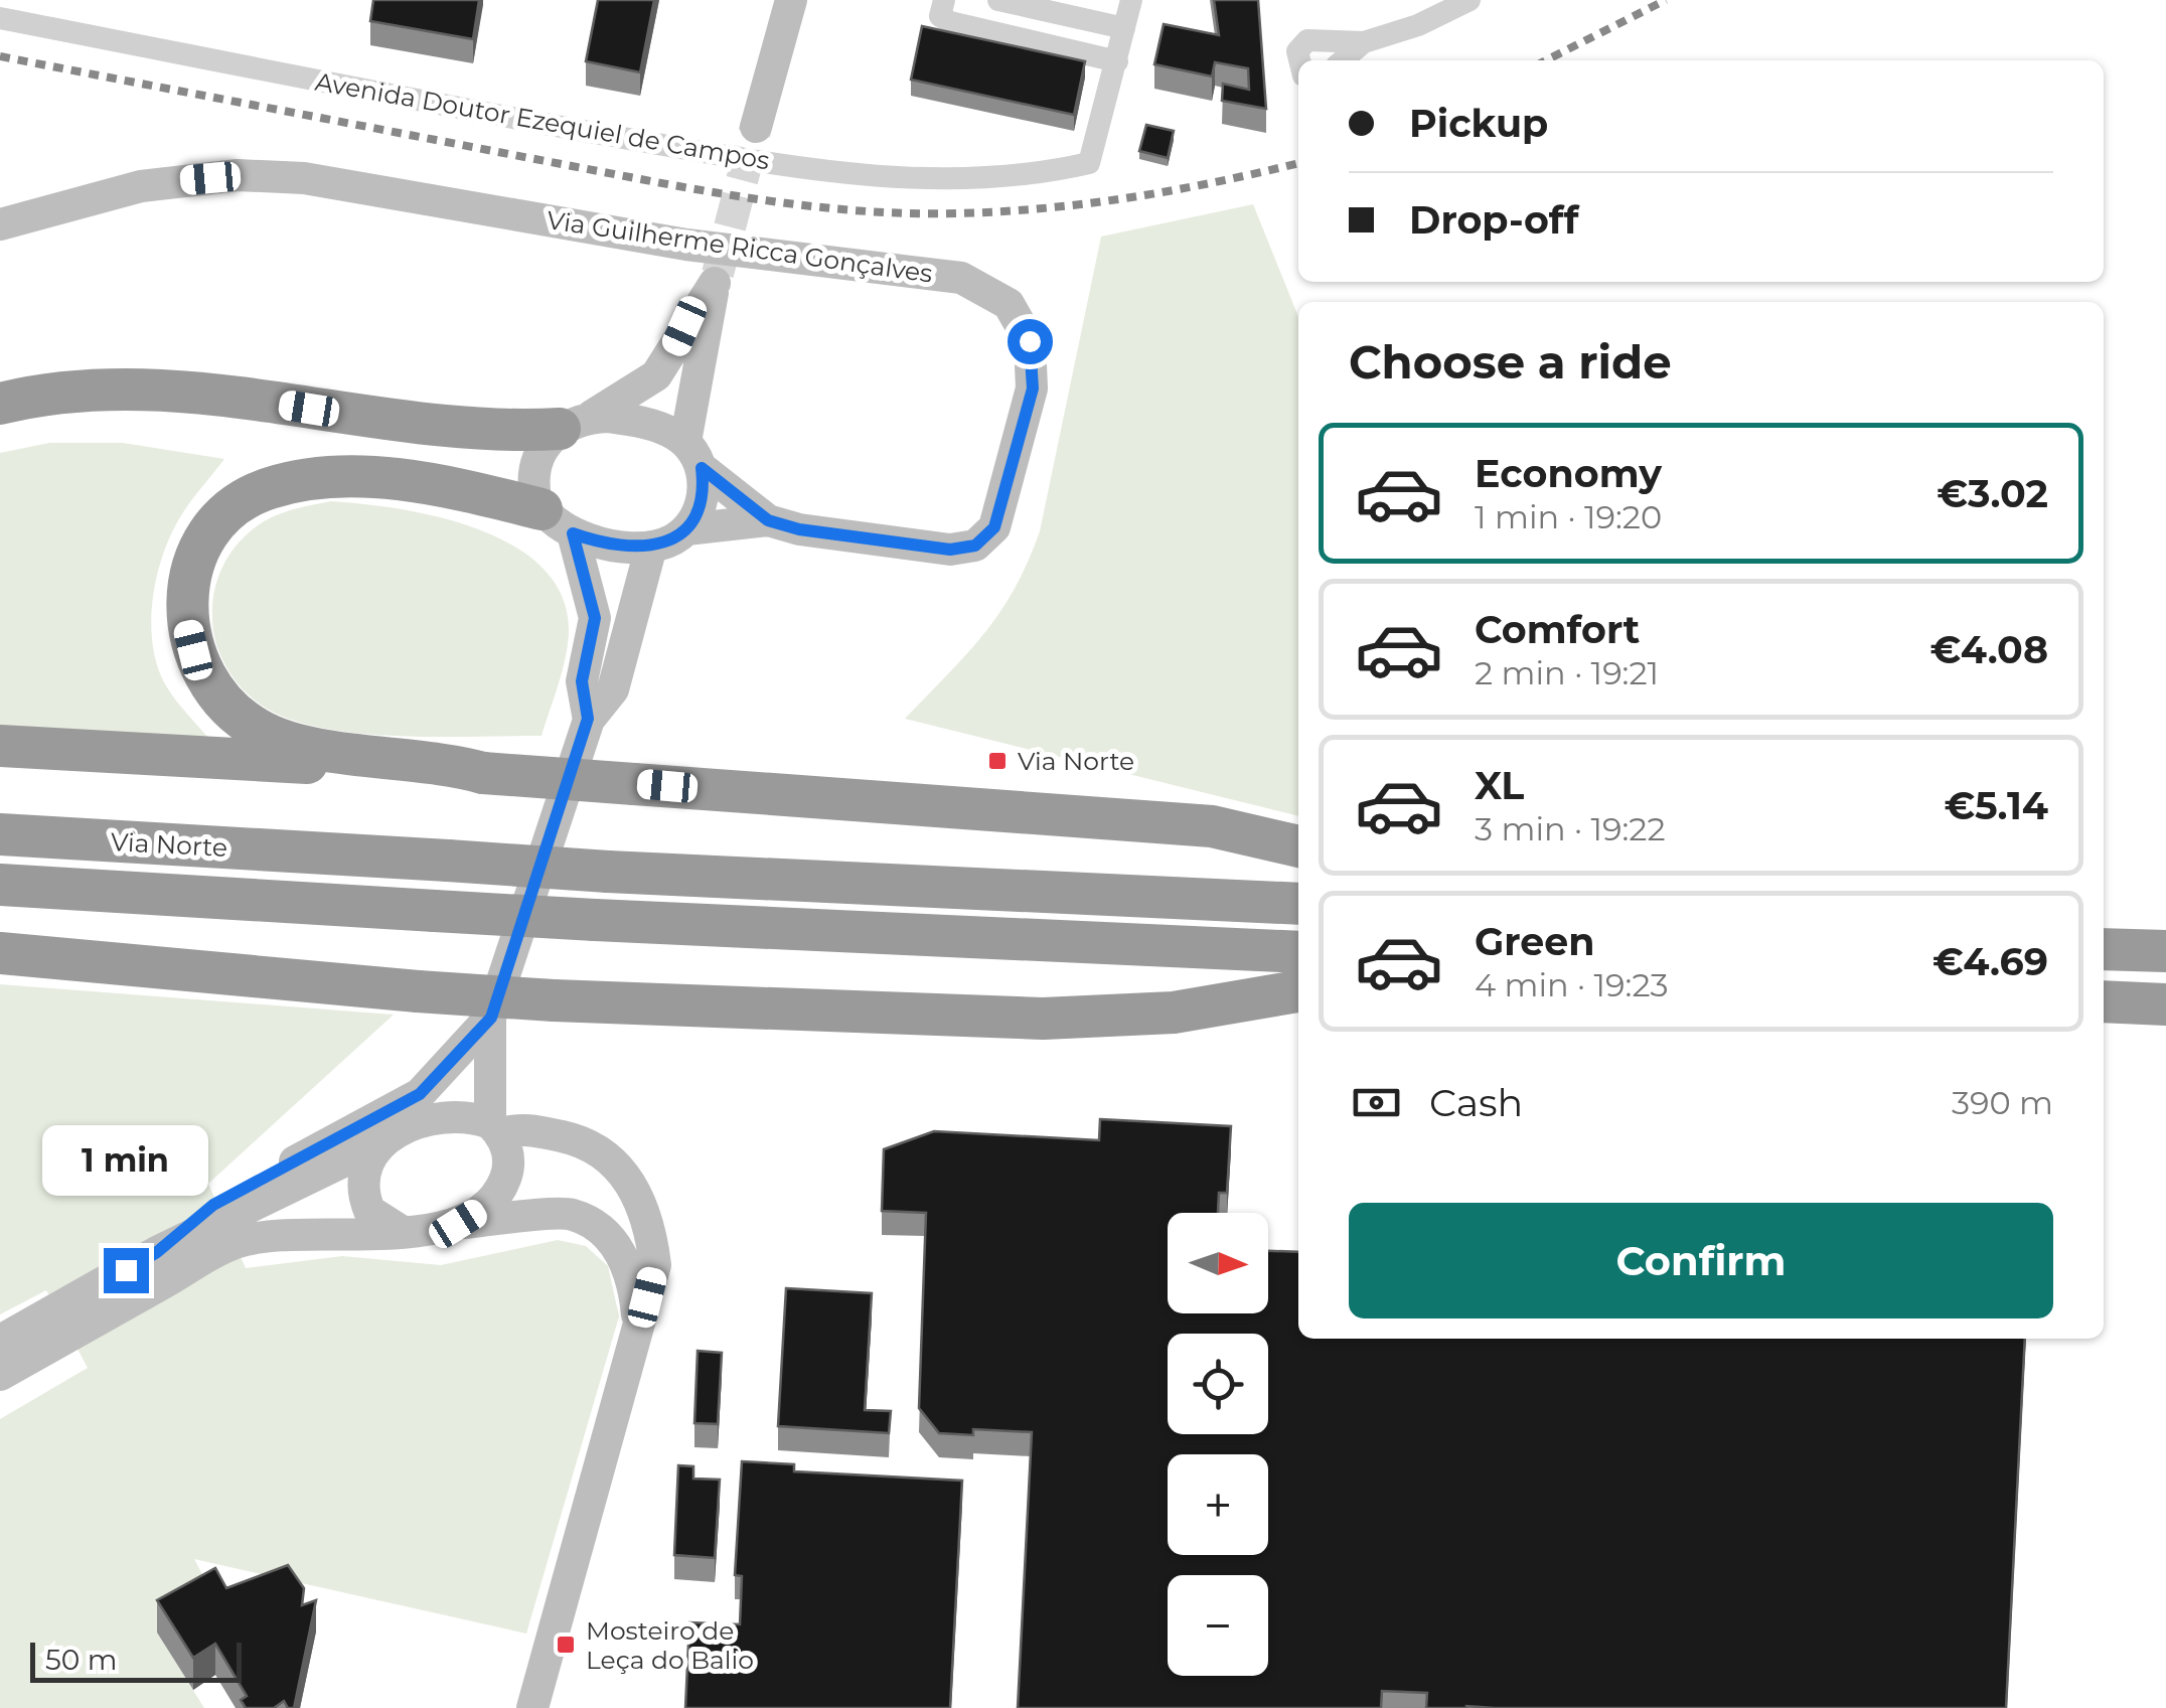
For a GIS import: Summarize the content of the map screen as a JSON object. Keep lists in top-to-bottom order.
{
  "streets": {
    "highway": ["Via Norte"],
    "main road": ["Via Guilherme Ricca Gonçalves"],
    "street": ["Avenida Doutor Ezequiel de Campos"]
  },
  "places": {
    "transit": ["Via Norte", "Mosteiro de Leça do Balio"]
  },
  "scale_bar": "50 m",
  "north": "right",
  "page": {
    "banner": ["Pickup", "Drop-off"],
    "heading": "Choose a ride",
    "list": [
      {
        "name": "Economy",
        "note": "1 min · 19:20",
        "value": "€3.02"
      },
      {
        "name": "Comfort",
        "note": "2 min · 19:21",
        "value": "€4.08"
      },
      {
        "name": "XL",
        "note": "3 min · 19:22",
        "value": "€5.14"
      },
      {
        "name": "Green",
        "note": "4 min · 19:23",
        "value": "€4.69"
      }
    ],
    "pay": ["Cash", "390 m"],
    "bubble": "1 min",
    "buttons": "Confirm",
    "map_buttons": ["+", "−"],
    "scale": "50 m"
  }
}
